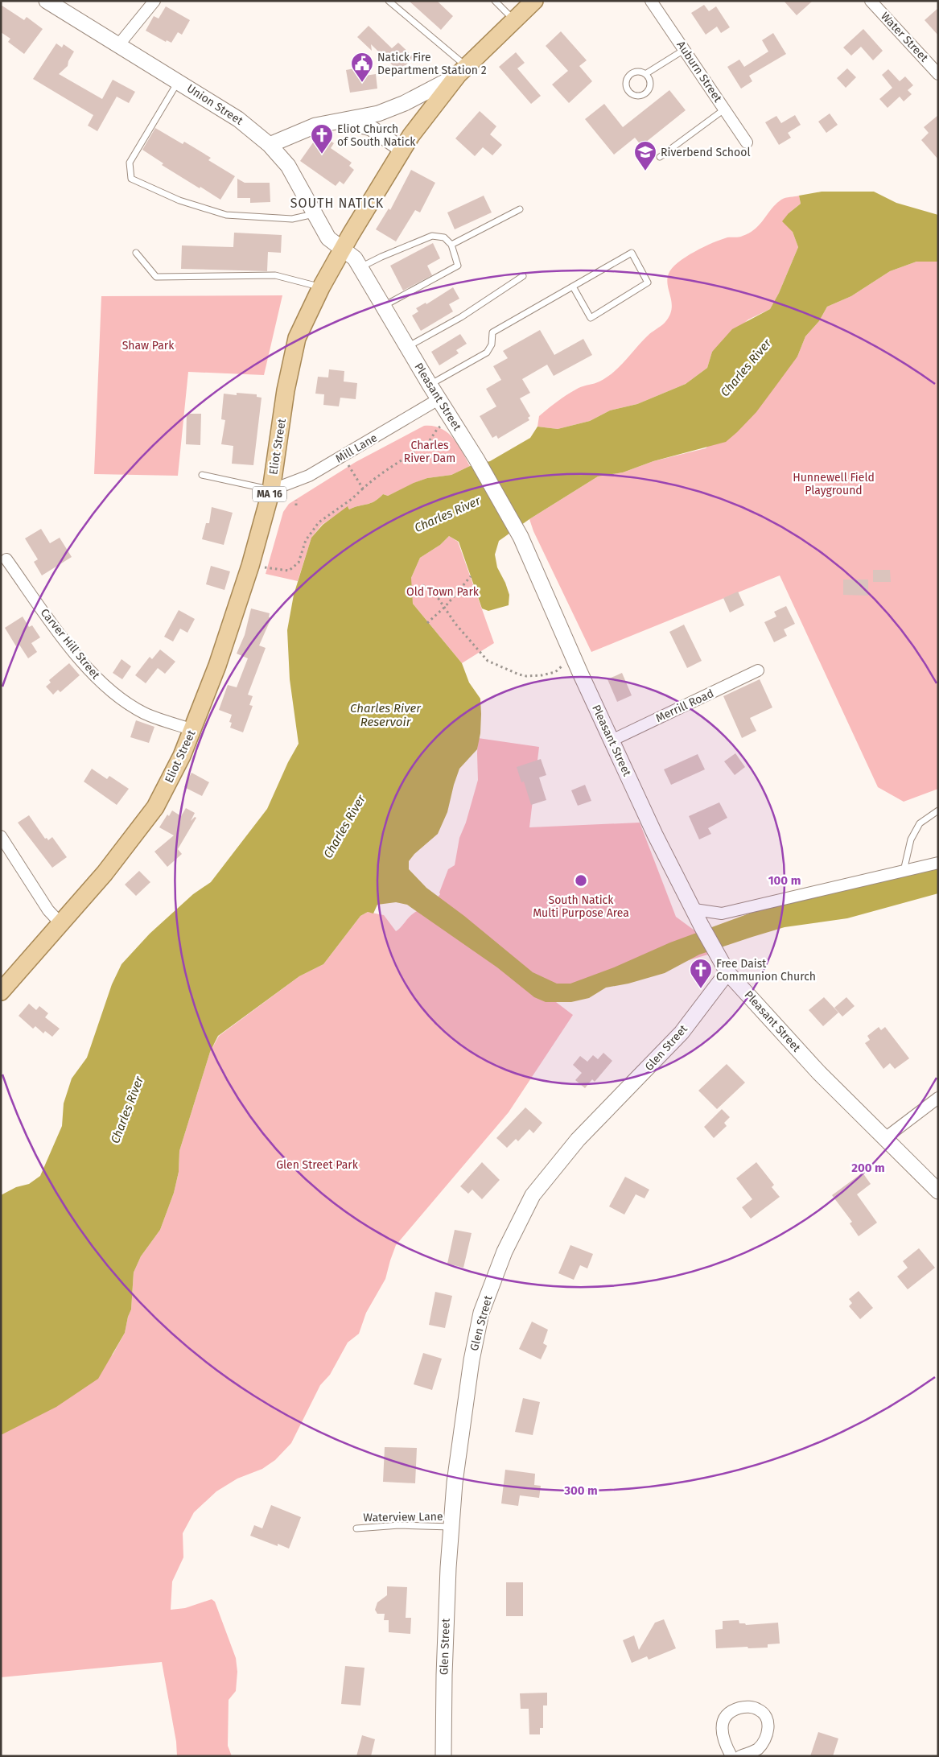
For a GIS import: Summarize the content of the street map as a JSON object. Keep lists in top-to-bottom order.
{
  "streets": {
    "main road": ["Eliot Street", "MA 16"],
    "street": [
      "Water Street",
      "Auburn Street",
      "Union Street",
      "Pleasant Street",
      "Mill Lane",
      "Carver Hill Street",
      "Merrill Road",
      "Glen Street"
    ],
    "lane": ["Waterview Lane"]
  },
  "crossings": [
    ["Union Street", "Pleasant Street"],
    ["Union Street", "Eliot Street"],
    ["Pleasant Street", "Eliot Street"],
    ["Pleasant Street", "Mill Lane"],
    ["Pleasant Street", "Merrill Road"],
    ["Pleasant Street", "Glen Street"],
    ["Eliot Street", "Mill Lane"],
    ["Eliot Street", "Carver Hill Street"],
    ["Glen Street", "Waterview Lane"]
  ],
  "districts": ["SOUTH NATICK"],
  "water": ["Charles River", "Charles River Reservoir"],
  "parks": [
    "Shaw Park",
    "Charles River Dam",
    "Hunnewell Field Playground",
    "Old Town Park",
    "South Natick Multi Purpose Area",
    "Glen Street Park"
  ],
  "places": {
    "public building": ["Natick Fire Department Station 2"],
    "church": ["Eliot Church of South Natick", "Free Daist Communion Church"],
    "school or university": ["Riverbend School"]
  },
  "rings": ["100 m", "200 m", "300 m"]
}
